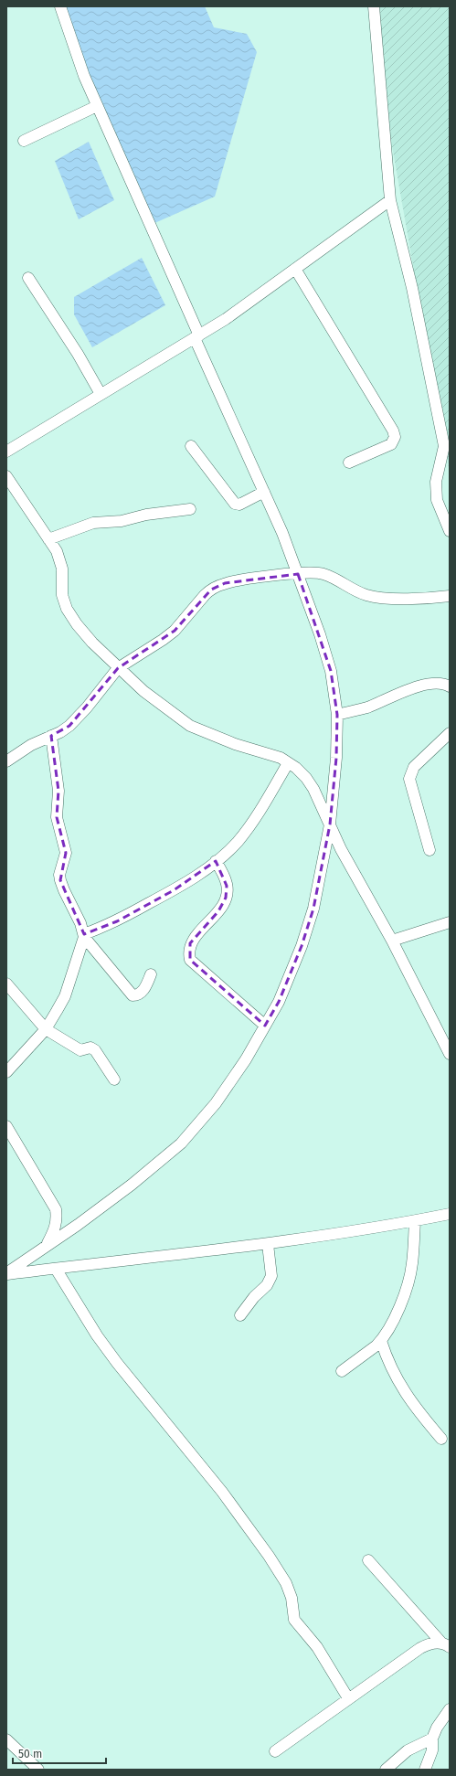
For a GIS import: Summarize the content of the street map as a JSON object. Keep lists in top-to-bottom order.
{
  "scale_bar": "50 m"
}
